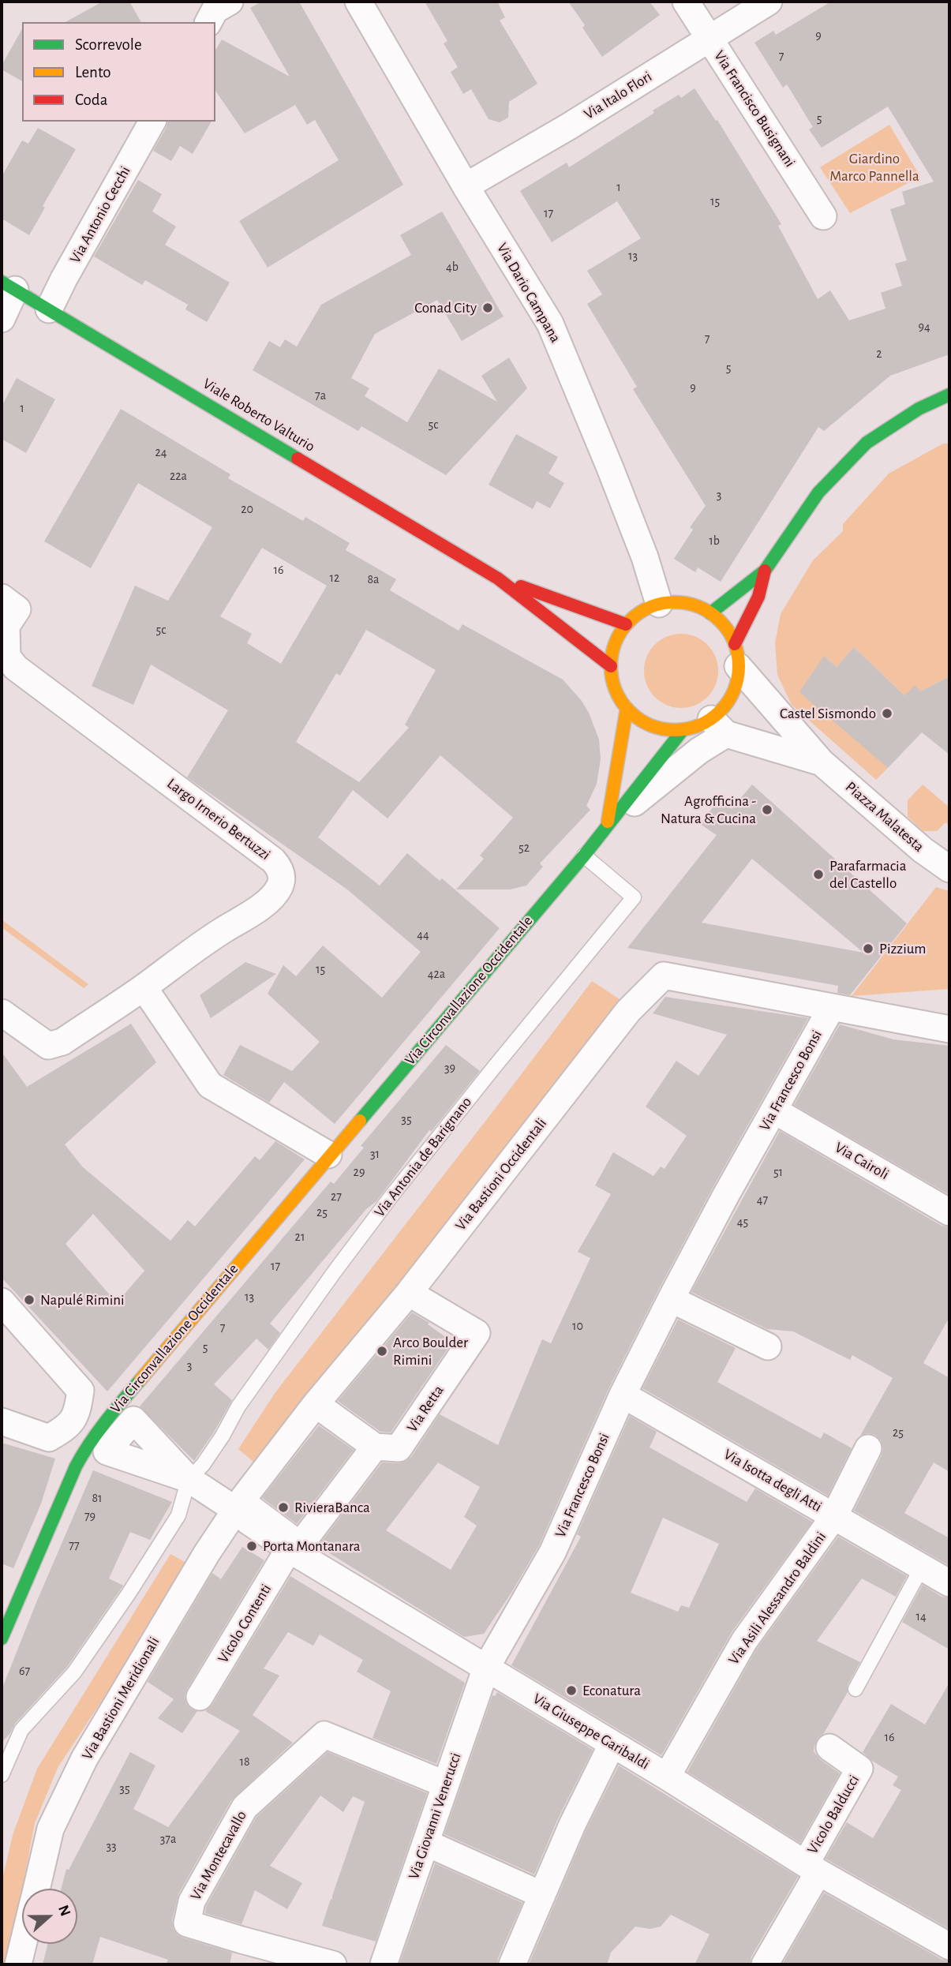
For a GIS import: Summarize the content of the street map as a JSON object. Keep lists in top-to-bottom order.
{
  "streets": {
    "street": [
      "Via Italo Flori",
      "Via Francisco Busignani",
      "Via Antonio Cecchi",
      "Via Dario Campana",
      "Viale Roberto Valturio",
      "Piazza Malatesta",
      "Largo Irnerio Bertuzzi",
      "Via Circonvallazione Occidentale",
      "Via Francesco Bonsi",
      "Via Cairoli",
      "Via Bastioni Occidentali",
      "Via Retta",
      "Via Isotta degli Atti",
      "Via Asili Alessandro Baldini",
      "Vicolo Contenti",
      "Via Bastioni Meridionali",
      "Via Giuseppe Garibaldi",
      "Vicolo Balducci",
      "Via Giovanni Venerucci",
      "Via Montecavallo"
    ],
    "lane": ["Via Antonia de Barignano"]
  },
  "crossings": [
    ["Via Italo Flori", "Via Francisco Busignani"],
    ["Via Italo Flori", "Via Dario Campana"],
    ["Via Antonio Cecchi", "Viale Roberto Valturio"],
    ["Via Dario Campana", "Viale Roberto Valturio"],
    ["Via Dario Campana", "Piazza Malatesta"],
    ["Via Dario Campana", "Via Circonvallazione Occidentale"],
    ["Viale Roberto Valturio", "Piazza Malatesta"],
    ["Viale Roberto Valturio", "Via Circonvallazione Occidentale"],
    ["Piazza Malatesta", "Via Circonvallazione Occidentale"],
    ["Via Circonvallazione Occidentale", "Via Antonia de Barignano"],
    ["Via Francesco Bonsi", "Via Cairoli"],
    ["Via Francesco Bonsi", "Via Bastioni Occidentali"],
    ["Via Francesco Bonsi", "Via Isotta degli Atti"],
    ["Via Francesco Bonsi", "Via Giuseppe Garibaldi"],
    ["Via Francesco Bonsi", "Via Giovanni Venerucci"],
    ["Via Antonia de Barignano", "Via Giuseppe Garibaldi"],
    ["Via Bastioni Occidentali", "Via Retta"],
    ["Via Bastioni Occidentali", "Via Bastioni Meridionali"],
    ["Via Bastioni Occidentali", "Via Giuseppe Garibaldi"],
    ["Via Isotta degli Atti", "Via Asili Alessandro Baldini"],
    ["Via Asili Alessandro Baldini", "Via Giuseppe Garibaldi"],
    ["Vicolo Contenti", "Via Giuseppe Garibaldi"],
    ["Via Bastioni Meridionali", "Via Giuseppe Garibaldi"],
    ["Via Giuseppe Garibaldi", "Vicolo Balducci"],
    ["Via Giuseppe Garibaldi", "Via Giovanni Venerucci"],
    ["Via Giovanni Venerucci", "Via Montecavallo"]
  ],
  "parks": ["Giardino Marco Pannella"],
  "places": [
    "Conad City",
    "Castel Sismondo",
    "Agrofficina - Natura & Cucina",
    "Parafarmacia del Castello",
    "Pizzium",
    "Napulé Rimini",
    "Arco Boulder Rimini",
    "RivieraBanca",
    "Porta Montanara",
    "Econatura"
  ],
  "house_numbers": [
    "9",
    "7",
    "5",
    "1",
    "15",
    "17",
    "13",
    "4b",
    "94",
    "7",
    "2",
    "5",
    "9",
    "7a",
    "1",
    "5c",
    "24",
    "22a",
    "3",
    "20",
    "1b",
    "16",
    "12",
    "8a",
    "5c",
    "52",
    "44",
    "15",
    "42a",
    "39",
    "35",
    "31",
    "29",
    "51",
    "27",
    "47",
    "25",
    "45",
    "21",
    "17",
    "13",
    "10",
    "7",
    "5",
    "3",
    "25",
    "81",
    "79",
    "77",
    "14",
    "67",
    "16",
    "18",
    "35",
    "37a",
    "33"
  ],
  "legend": ["Scorrevole", "Lento", "Coda"],
  "north": "right"
}
